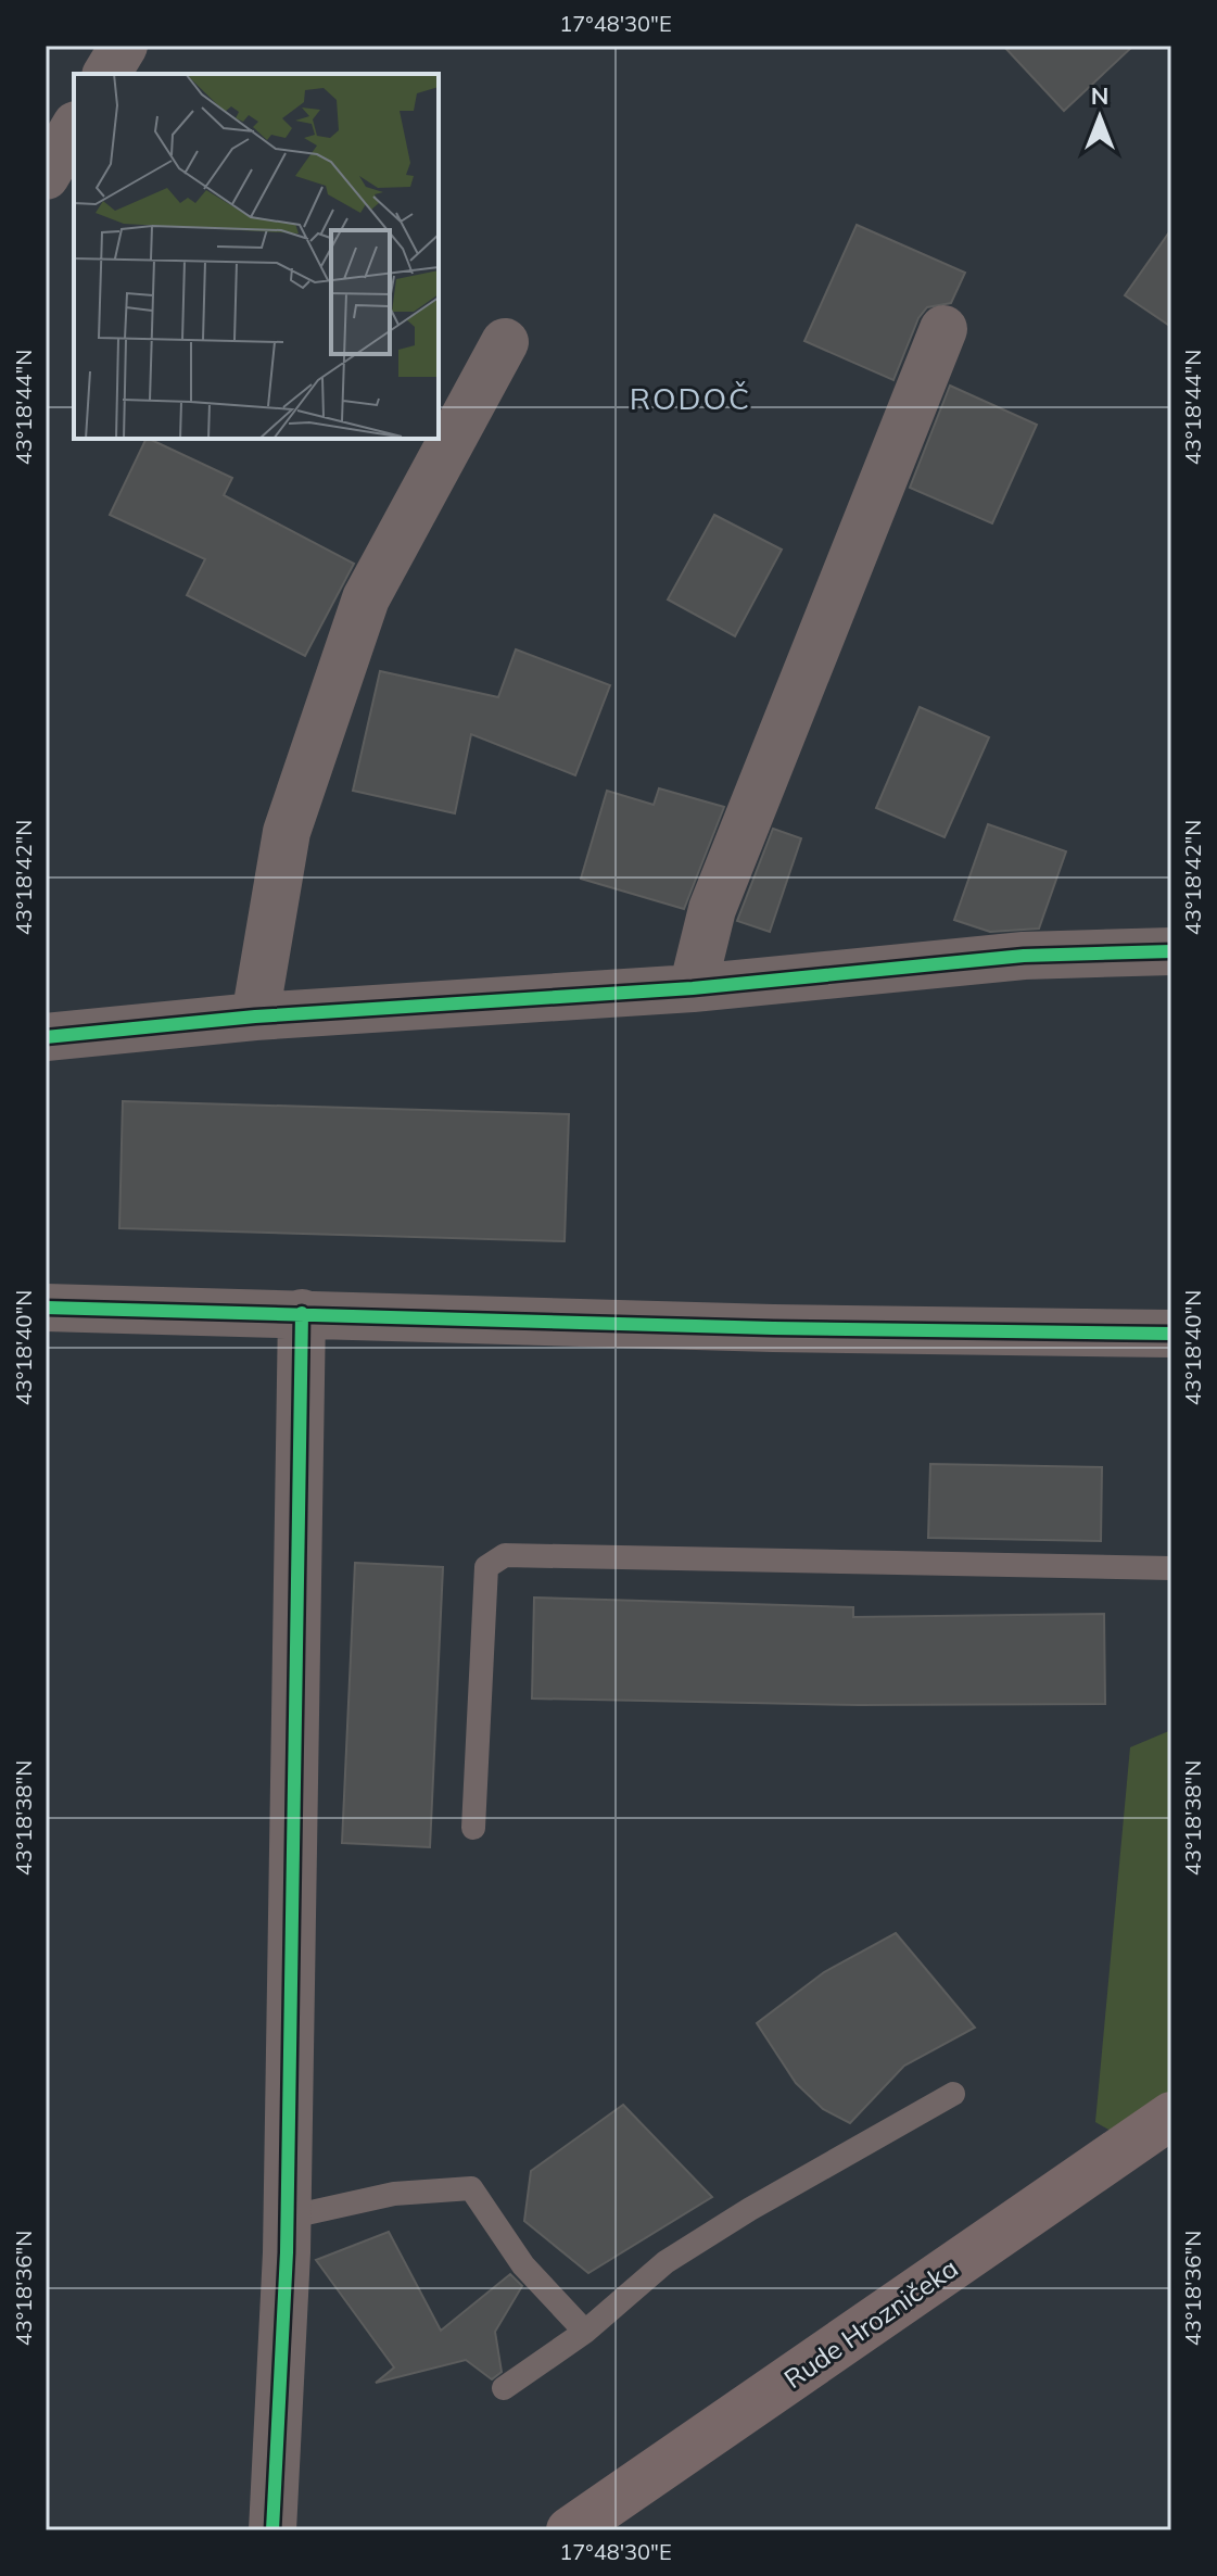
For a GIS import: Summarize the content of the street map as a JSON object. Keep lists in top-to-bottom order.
{
  "streets": {
    "street": ["Rude Hrozničeka"]
  },
  "districts": ["RODOČ"],
  "north": "top",
  "coordinates": [
    "17°48'30\"E",
    "43°18'44\"N",
    "43°18'42\"N",
    "43°18'40\"N",
    "43°18'38\"N",
    "43°18'36\"N"
  ]
}
